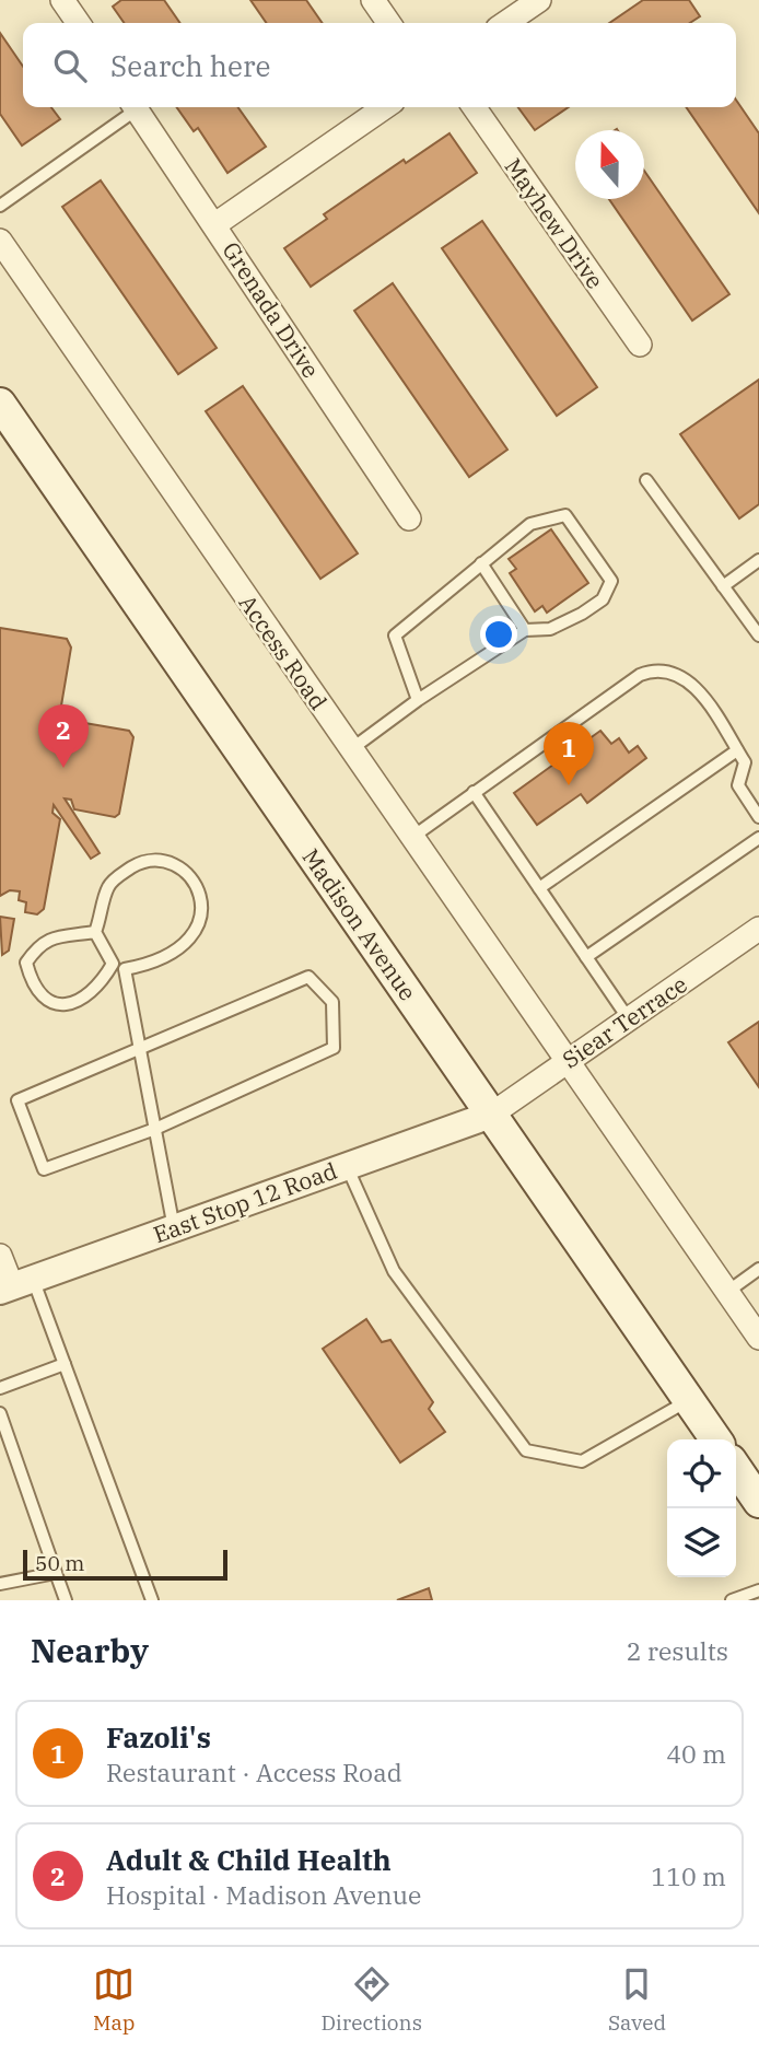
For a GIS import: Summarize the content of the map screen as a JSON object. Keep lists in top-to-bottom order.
{
  "streets": {
    "main road": ["Madison Avenue"],
    "street": [
      "Mayhew Drive",
      "Grenada Drive",
      "Access Road",
      "Siear Terrace",
      "East Stop 12 Road"
    ]
  },
  "crossings": [
    ["Access Road", "Siear Terrace"],
    ["Madison Avenue", "Siear Terrace"],
    ["Madison Avenue", "East Stop 12 Road"],
    ["Siear Terrace", "East Stop 12 Road"]
  ],
  "scale_bar": "50 m",
  "north": "top",
  "page": {
    "search": "Search here",
    "pins": ["2", "1"],
    "scale": "50 m",
    "heading": ["Nearby", "2 results"],
    "list": [
      {
        "mark": "1",
        "name": "Fazoli's",
        "note": "Restaurant · Access Road",
        "value": "40 m"
      },
      {
        "mark": "2",
        "name": "Adult & Child Health",
        "note": "Hospital · Madison Avenue",
        "value": "110 m"
      }
    ],
    "nav": ["Map", "Directions", "Saved"]
  }
}
